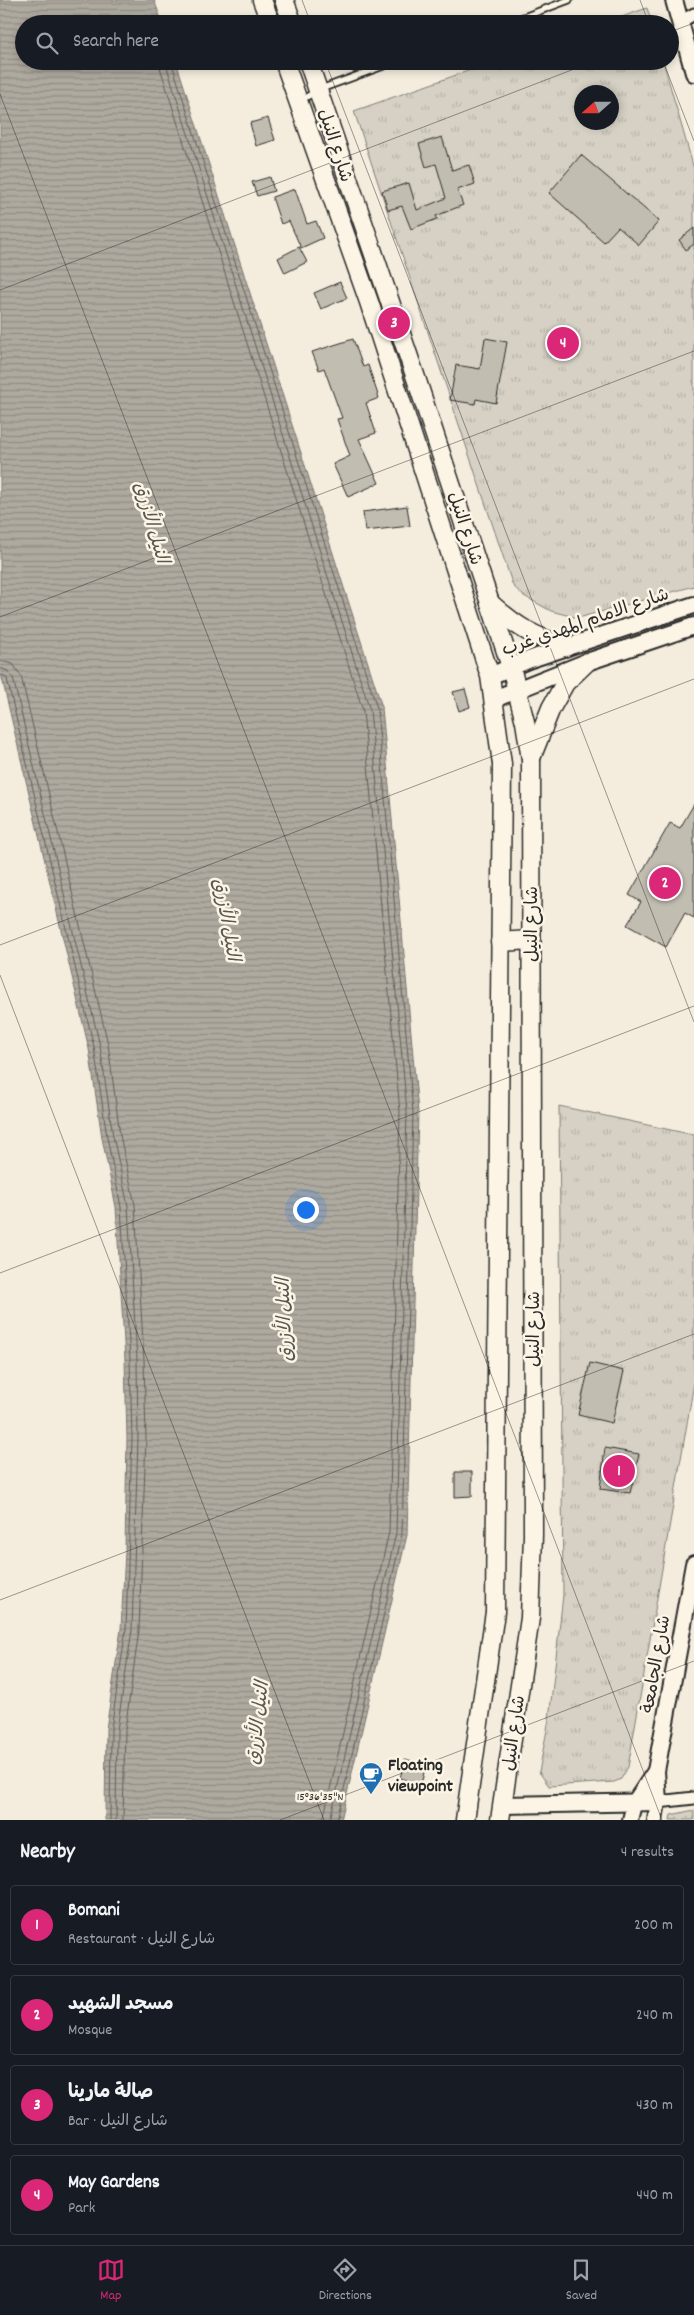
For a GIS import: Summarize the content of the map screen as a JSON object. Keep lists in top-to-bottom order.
{
  "streets": {
    "main road": ["شارع النيل", "شارع الامام المهدي غرب", "شارع الجامعة"]
  },
  "crossings": [
    ["شارع النيل", "شارع الامام المهدي غرب"]
  ],
  "water": ["النيل الأزرق"],
  "places": {
    "cafe": ["Floating viewpoint"]
  },
  "north": "left",
  "page": {
    "search": "Search here",
    "pins": [
      "3",
      "4",
      "2",
      "1"
    ],
    "heading": ["Nearby", "4 results"],
    "list": [
      {
        "mark": "1",
        "name": "Bomani",
        "note": "Restaurant · شارع النيل",
        "value": "200 m"
      },
      {
        "mark": "2",
        "name": "مسجد الشهيد",
        "note": "Mosque",
        "value": "240 m"
      },
      {
        "mark": "3",
        "name": "صالة مارينا",
        "note": "Bar · شارع النيل",
        "value": "430 m"
      },
      {
        "mark": "4",
        "name": "May Gardens",
        "note": "Park",
        "value": "440 m"
      }
    ],
    "nav": ["Map", "Directions", "Saved"]
  },
  "coordinates": ["15°36'35\"N"]
}
